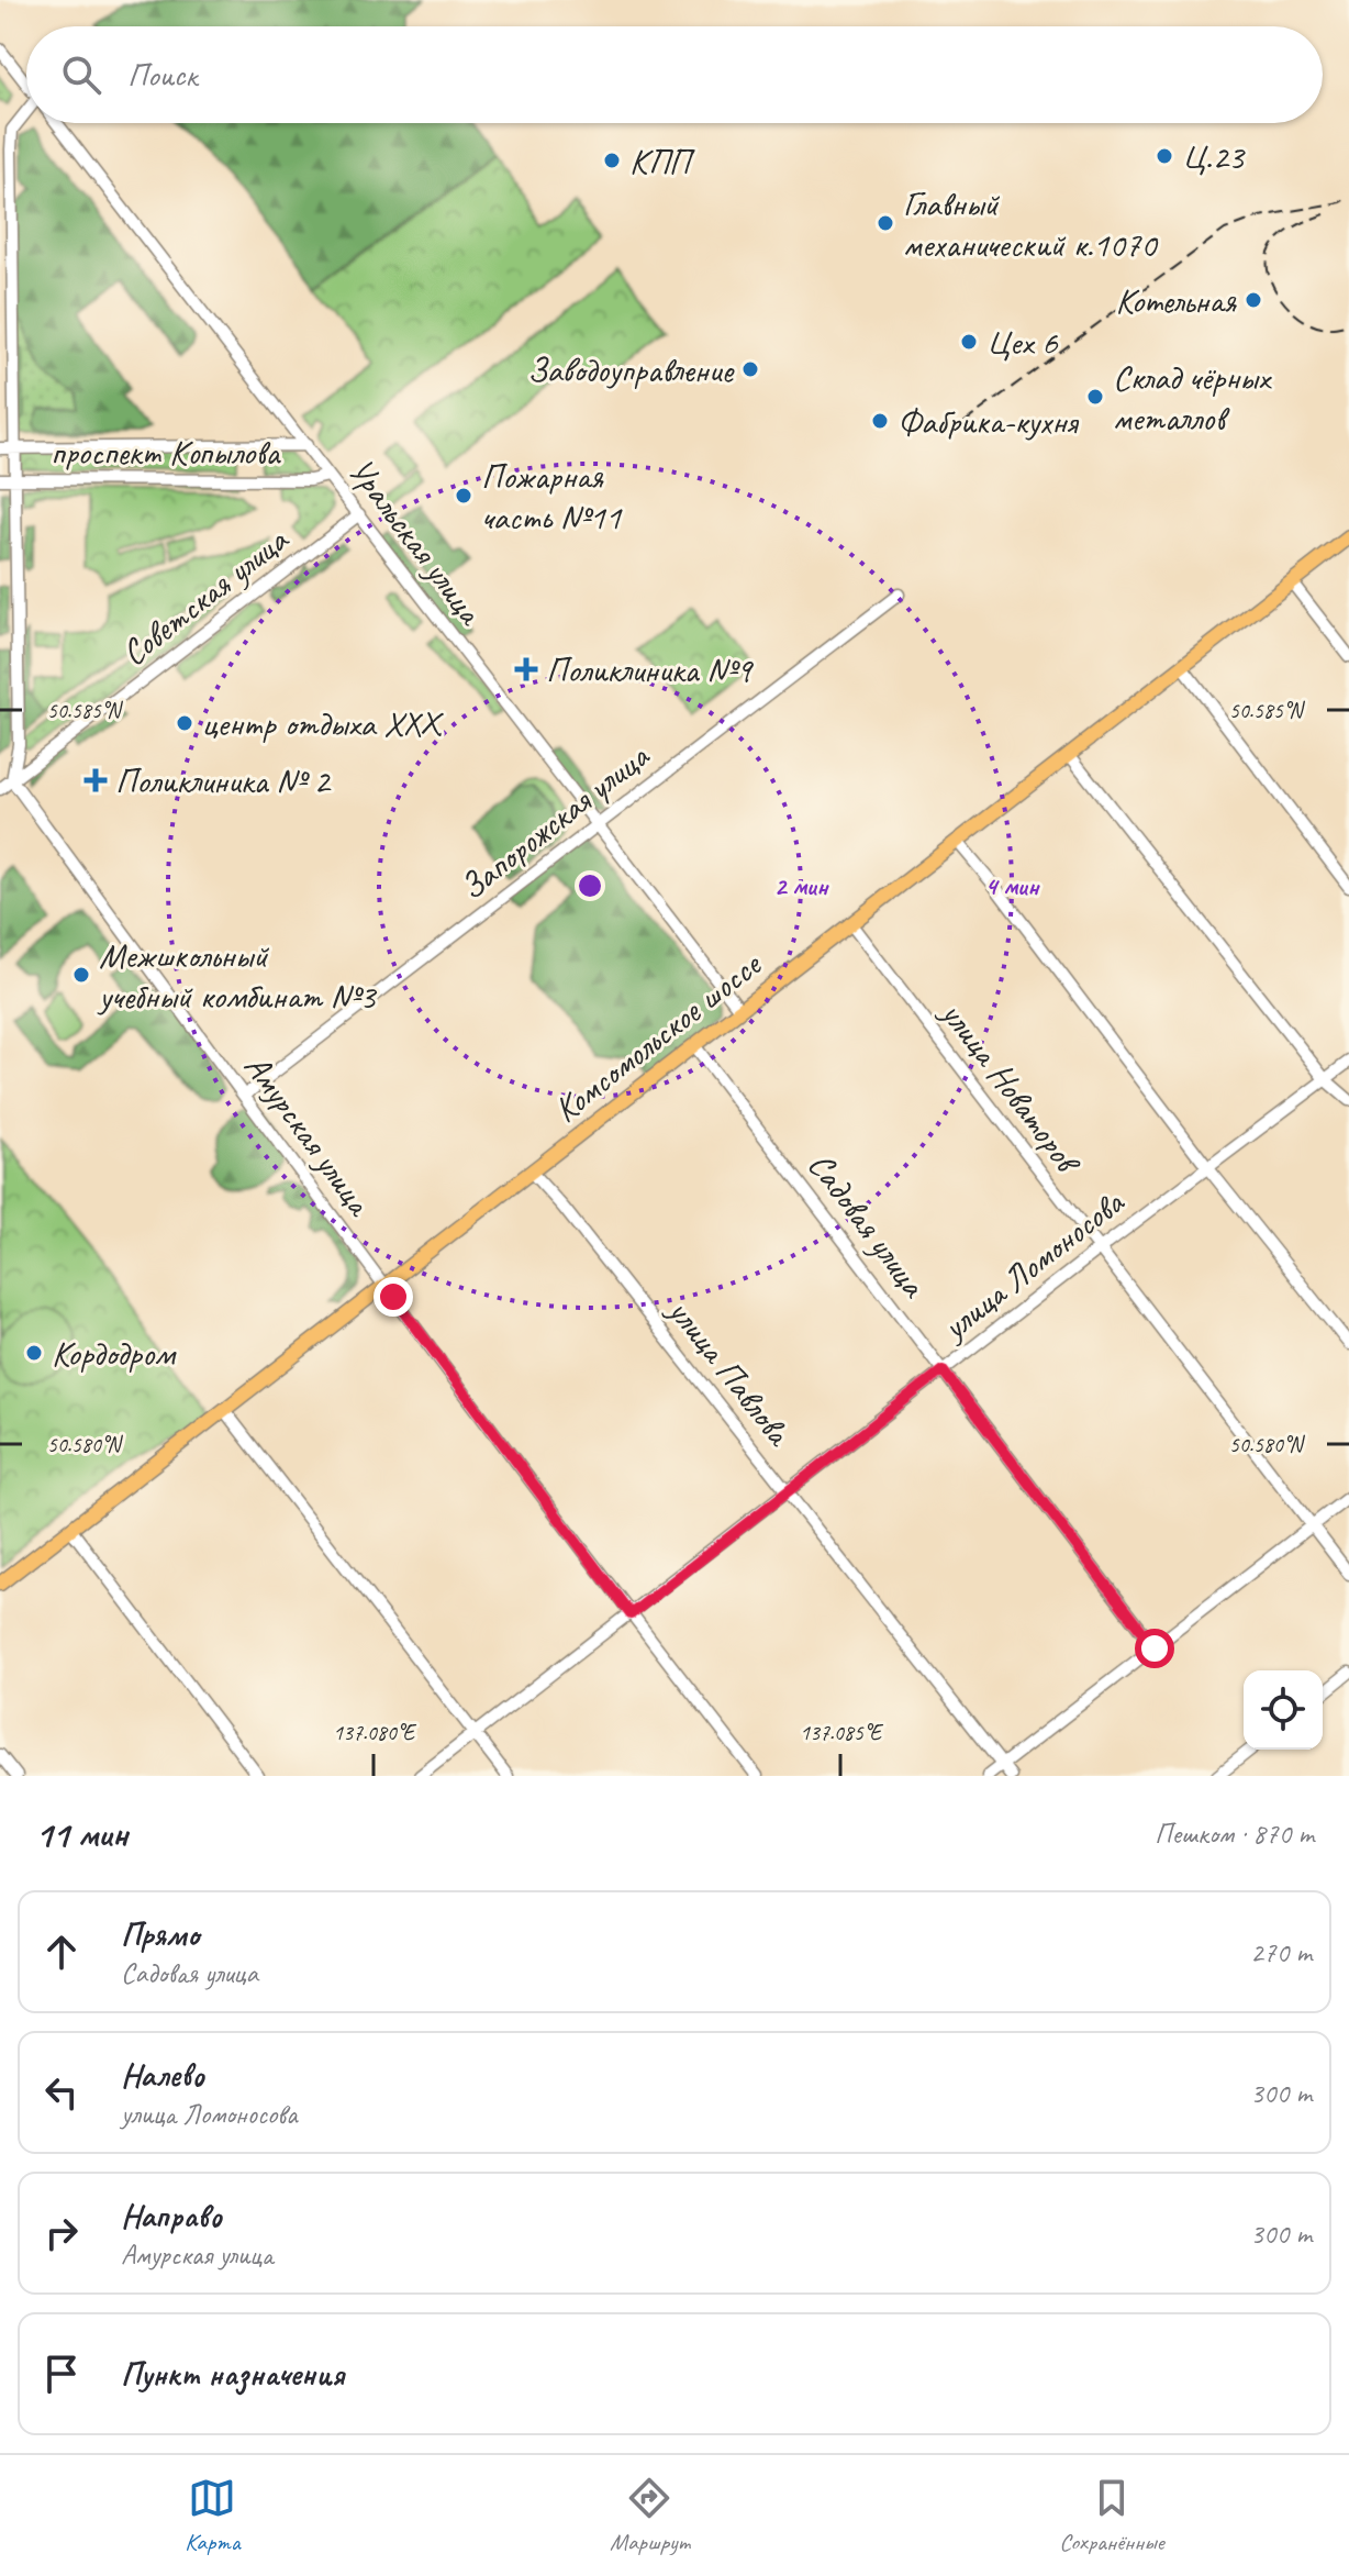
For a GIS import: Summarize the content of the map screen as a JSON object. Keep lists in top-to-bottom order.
{
  "streets": {
    "main road": ["Комсомольское шоссе"],
    "street": [
      "проспект Копылова",
      "Уральская улица",
      "Советская улица",
      "Запорожская улица",
      "улица Новаторов",
      "Амурская улица",
      "Садовая улица",
      "улица Ломоносова",
      "улица Павлова"
    ]
  },
  "crossings": [
    ["проспект Копылова", "Уральская улица"],
    ["Уральская улица", "Советская улица"],
    ["Уральская улица", "Запорожская улица"],
    ["Уральская улица", "Комсомольское шоссе"],
    ["Советская улица", "Амурская улица"],
    ["Запорожская улица", "Амурская улица"],
    ["Комсомольское шоссе", "улица Новаторов"],
    ["Комсомольское шоссе", "Амурская улица"],
    ["Комсомольское шоссе", "Садовая улица"],
    ["Комсомольское шоссе", "улица Павлова"],
    ["улица Новаторов", "улица Ломоносова"],
    ["Амурская улица", "улица Ломоносова"],
    ["Садовая улица", "улица Ломоносова"],
    ["улица Ломоносова", "улица Павлова"]
  ],
  "places": {
    "other": [
      "Ц.23",
      "КПП",
      "Главный механический к.1070",
      "Котельная",
      "Цех 6",
      "Заводоуправление",
      "Склад чёрных металлов",
      "Фабрика-кухня",
      "Пожарная часть №11",
      "центр отдыха ХХХ",
      "Межшкольный учебный комбинат №3",
      "Кордодром"
    ],
    "health": ["Поликлиника №9", "Поликлиника № 2"]
  },
  "page": {
    "search": "Поиск",
    "heading": ["11 мин", "Пешком · 870 m"],
    "list": [
      ["Прямо", "Садовая улица", "270 m"],
      ["Налево", "улица Ломоносова", "300 m"],
      ["Направо", "Амурская улица", "300 m"],
      "Пункт назначения"
    ],
    "nav": ["Карта", "Маршрут", "Сохранённые"]
  },
  "coordinates": [
    "50.585°N",
    "50.580°N",
    "137.080°E",
    "137.085°E"
  ],
  "rings": ["2 мин", "4 мин"]
}
